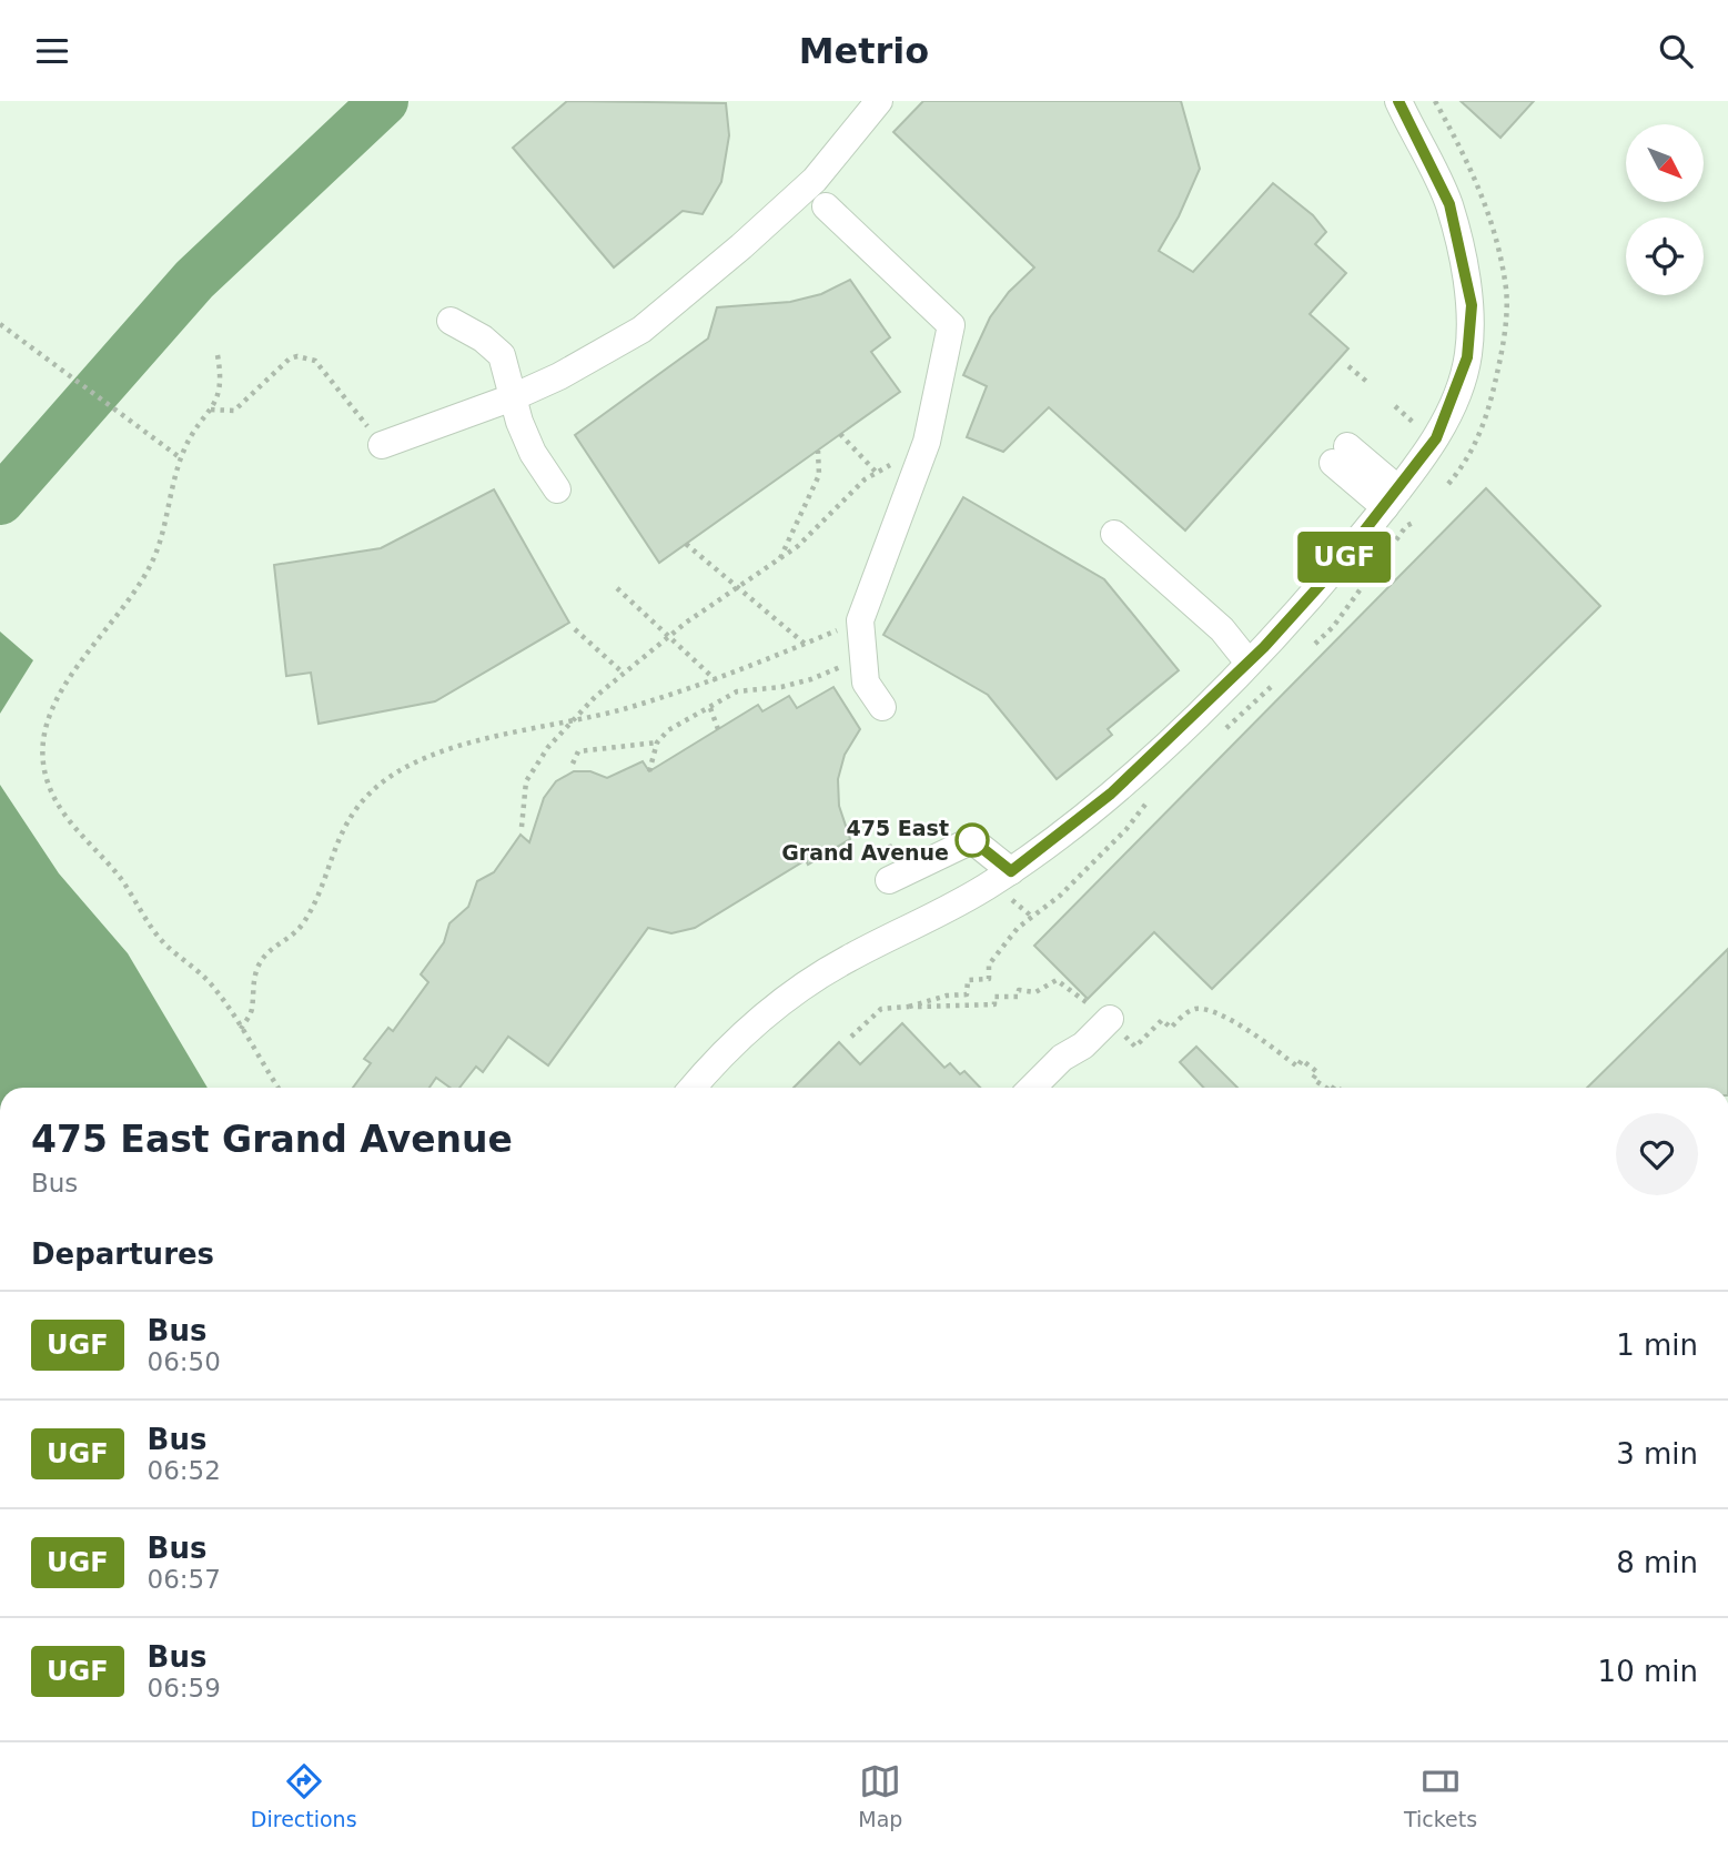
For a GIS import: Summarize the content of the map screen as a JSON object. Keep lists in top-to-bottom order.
{
  "places": ["475 East Grand Avenue"],
  "lines": ["bus line UGF"],
  "north": "bottom right",
  "page": {
    "header": "Metrio",
    "on_map": "UGF",
    "heading": [
      ["475 East Grand Avenue", "Bus"],
      "Departures"
    ],
    "list": [
      {
        "mark": "UGF",
        "name": "Bus",
        "note": "06:50",
        "value": "1 min"
      },
      {
        "mark": "UGF",
        "name": "Bus",
        "note": "06:52",
        "value": "3 min"
      },
      {
        "mark": "UGF",
        "name": "Bus",
        "note": "06:57",
        "value": "8 min"
      },
      {
        "mark": "UGF",
        "name": "Bus",
        "note": "06:59",
        "value": "10 min"
      }
    ],
    "tabs": ["Directions", "Map", "Tickets"]
  }
}
